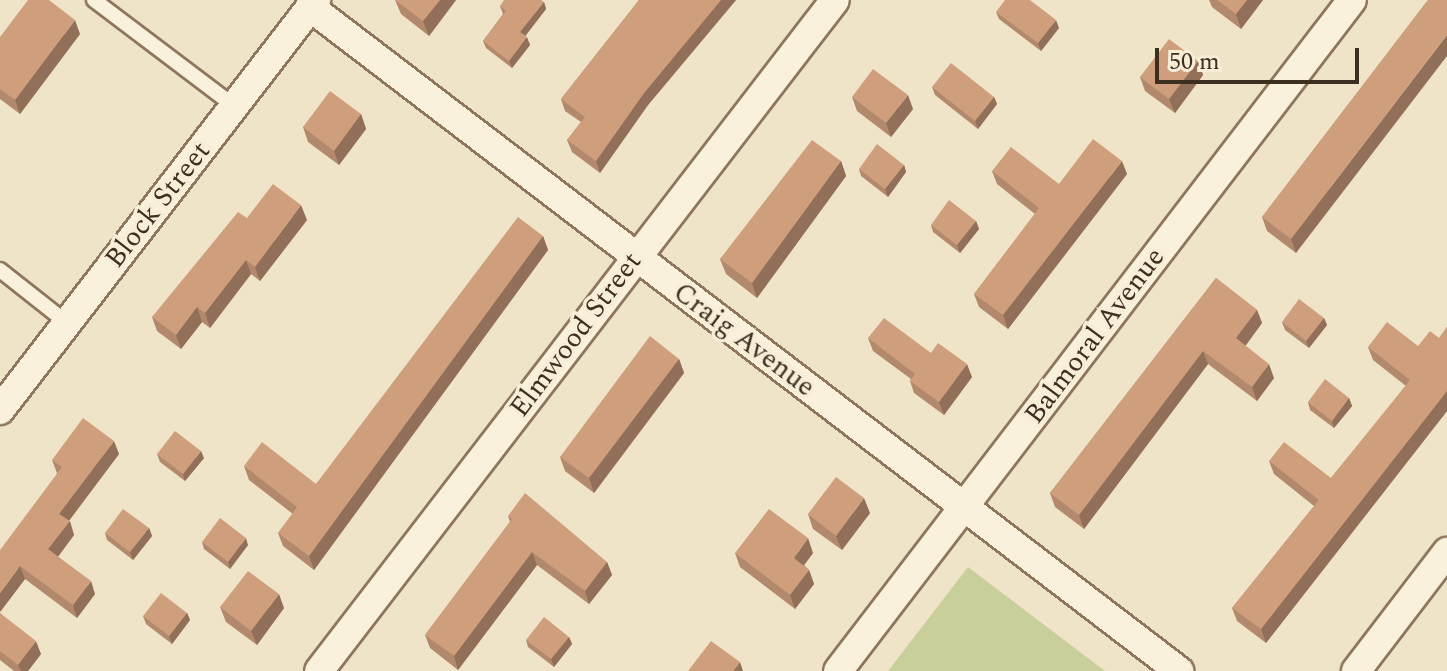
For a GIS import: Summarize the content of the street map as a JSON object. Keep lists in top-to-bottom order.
{
  "streets": {
    "street": [
      "Block Street",
      "Elmwood Street",
      "Balmoral Avenue",
      "Craig Avenue"
    ]
  },
  "crossings": [
    ["Block Street", "Craig Avenue"],
    ["Elmwood Street", "Craig Avenue"],
    ["Balmoral Avenue", "Craig Avenue"]
  ],
  "scale_bar": "50 m"
}
